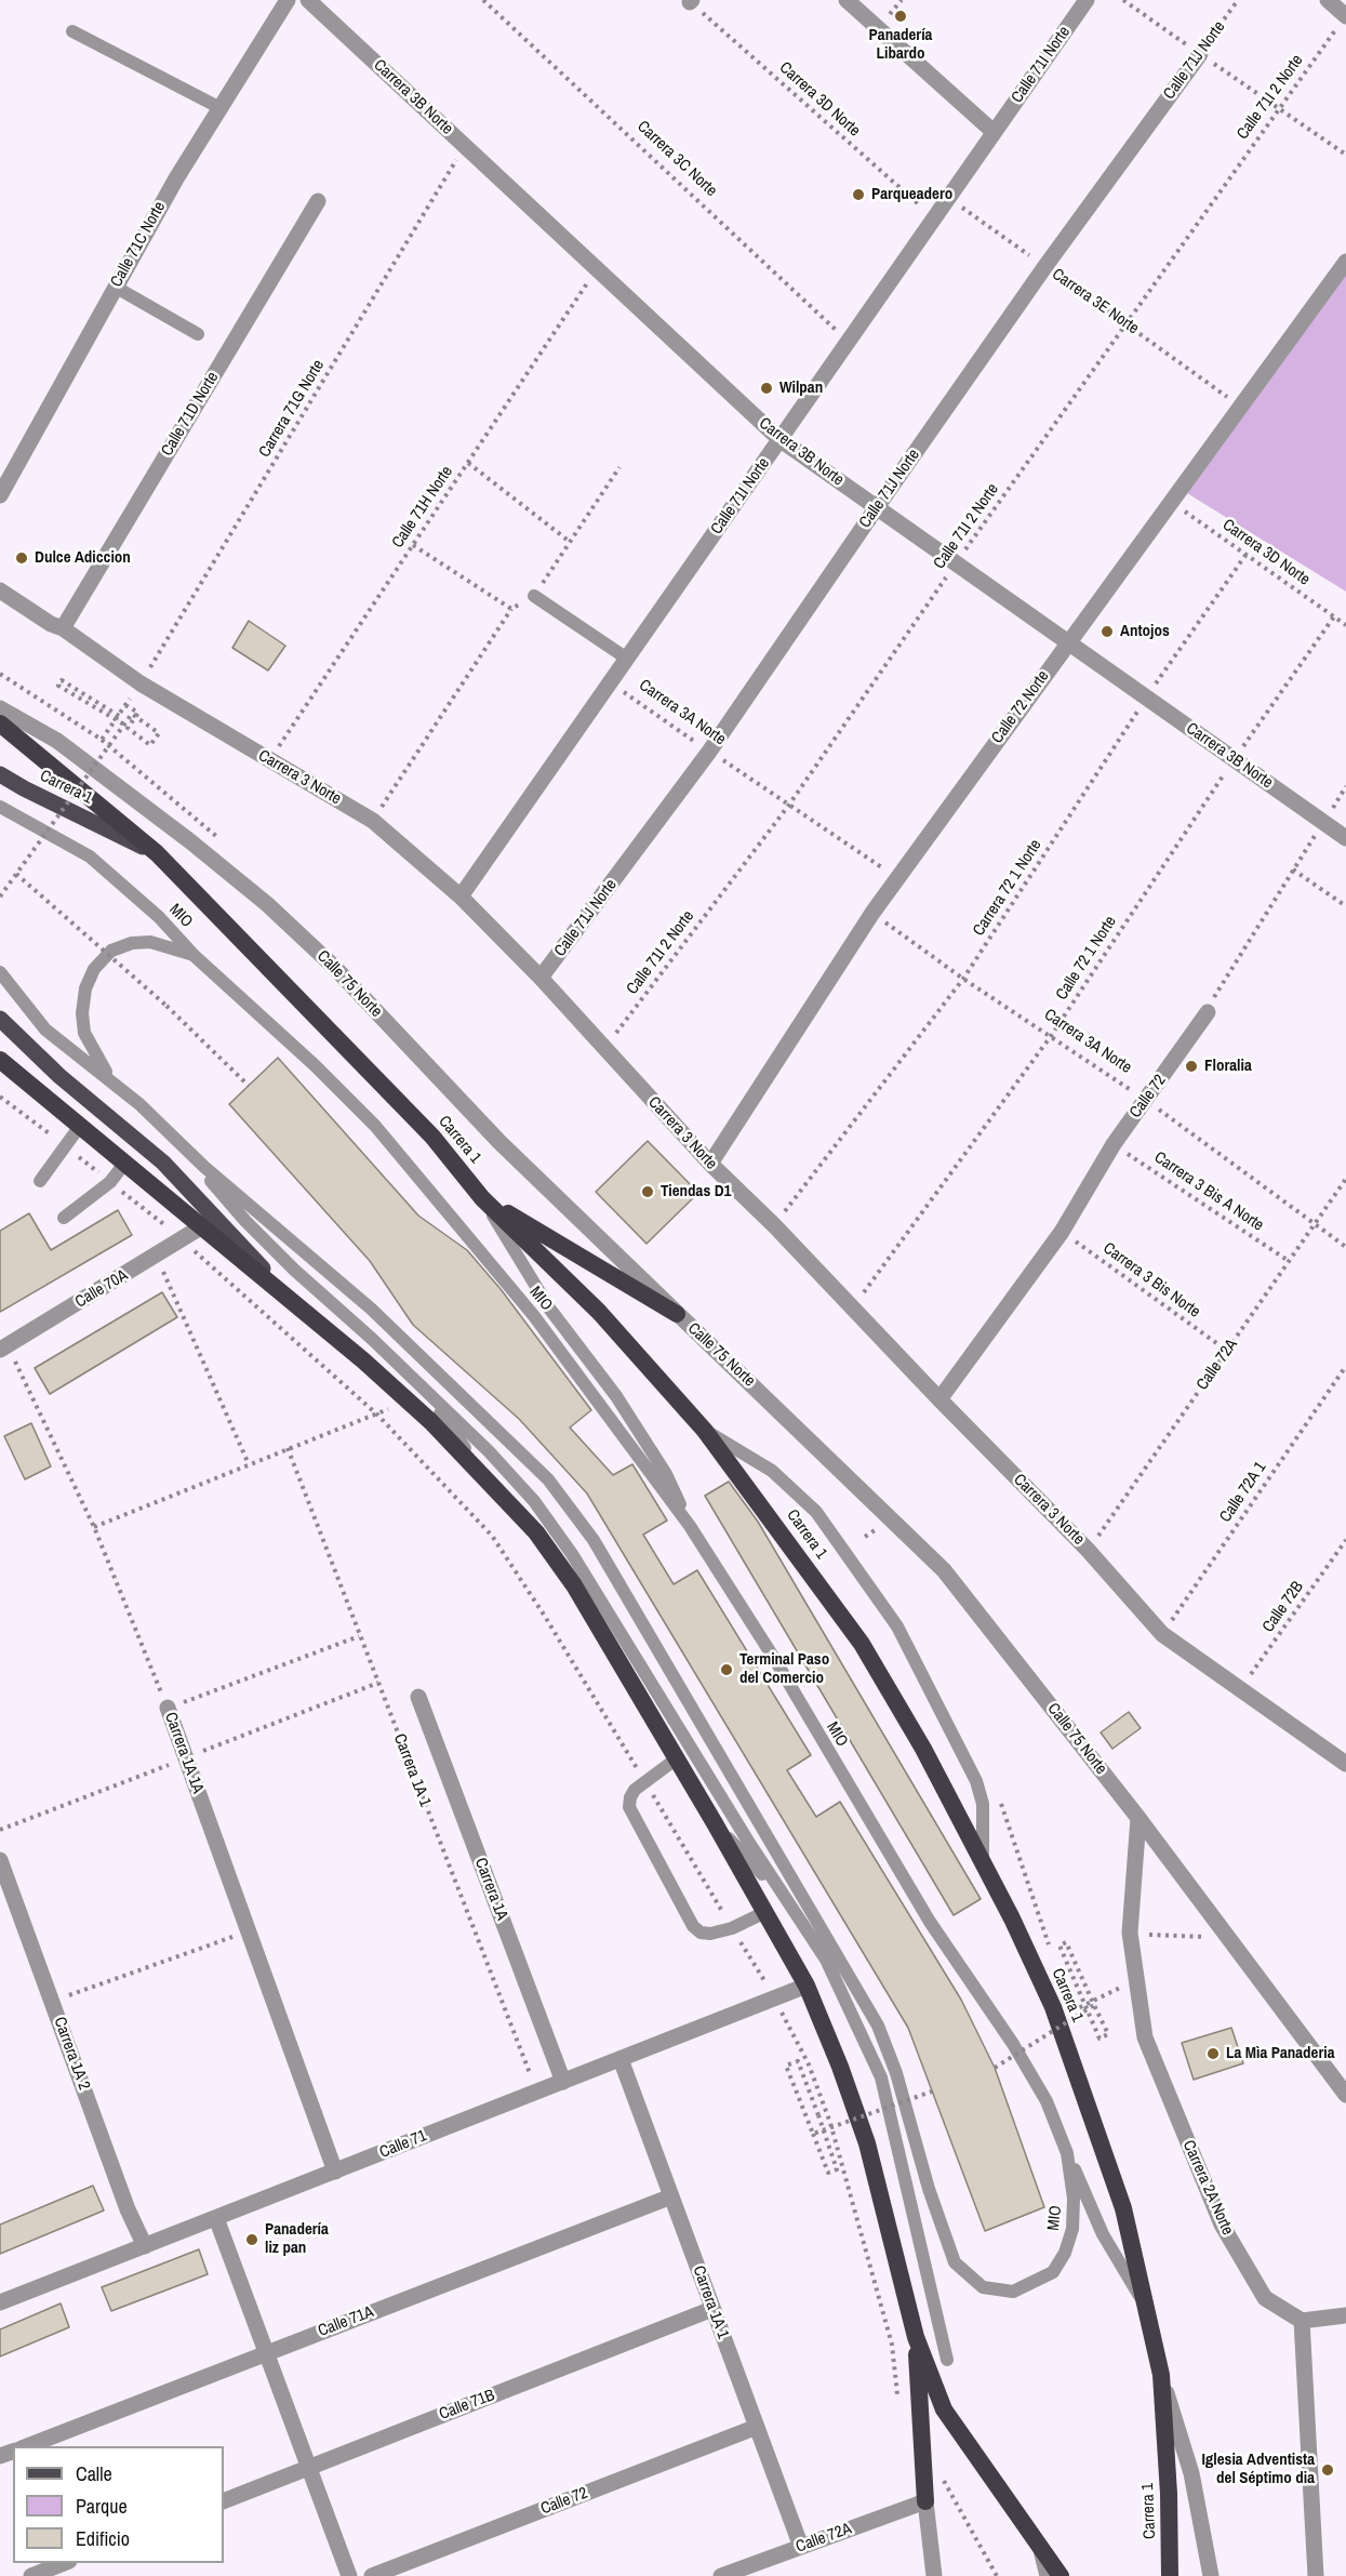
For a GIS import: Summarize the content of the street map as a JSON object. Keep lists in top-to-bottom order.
{
  "streets": {
    "highway": ["Carrera 1"],
    "street": [
      "Calle 71J Norte",
      "Calle 71I Norte",
      "Carrera 3B Norte",
      "Calle 71C Norte",
      "Calle 71D Norte",
      "Calle 72 Norte",
      "Carrera 3 Norte",
      "Calle 75 Norte",
      "Calle 72",
      "Calle 70A",
      "Calle 72A",
      "Carrera 1A 1A",
      "Carrera 1A 1",
      "Carrera 1A",
      "Carrera 1A 2",
      "Calle 71",
      "Carrera 2A Norte",
      "Calle 71A",
      "Calle 71B"
    ],
    "lane": ["MIO"],
    "path": [
      "Calle 71I 2 Norte",
      "Carrera 3D Norte",
      "Carrera 3C Norte",
      "Carrera 3E Norte",
      "Carrera 71G Norte",
      "Calle 71H Norte",
      "Carrera 3A Norte",
      "Carrera 72 1 Norte",
      "Calle 72 1 Norte",
      "Carrera 3 Bis A Norte",
      "Carrera 3 Bis Norte",
      "Calle 72A 1",
      "Calle 72B"
    ]
  },
  "crossings": [
    ["Calle 71J Norte", "Carrera 3B Norte"],
    ["Calle 71J Norte", "Carrera 3E Norte"],
    ["Calle 71J Norte", "Carrera 3A Norte"],
    ["Calle 71J Norte", "Carrera 3 Norte"],
    ["Calle 71I Norte", "Carrera 3B Norte"],
    ["Calle 71I Norte", "Carrera 3D Norte"],
    ["Calle 71I Norte", "Carrera 3C Norte"],
    ["Calle 71I Norte", "Carrera 3E Norte"],
    ["Calle 71I Norte", "Carrera 3A Norte"],
    ["Calle 71I Norte", "Carrera 3 Norte"],
    ["Carrera 3B Norte", "Calle 71I 2 Norte"],
    ["Carrera 3B Norte", "Carrera 71G Norte"],
    ["Carrera 3B Norte", "Calle 71H Norte"],
    ["Carrera 3B Norte", "Calle 72 Norte"],
    ["Carrera 3B Norte", "Carrera 72 1 Norte"],
    ["Carrera 3B Norte", "Calle 72 1 Norte"],
    ["Calle 71I 2 Norte", "Carrera 3E Norte"],
    ["Calle 71I 2 Norte", "Carrera 3A Norte"],
    ["Calle 71I 2 Norte", "Carrera 3 Norte"],
    ["Carrera 3D Norte", "Calle 72 Norte"],
    ["Carrera 3D Norte", "Carrera 72 1 Norte"],
    ["Carrera 3D Norte", "Calle 72 1 Norte"],
    ["Carrera 3E Norte", "Calle 72 Norte"],
    ["Carrera 71G Norte", "Carrera 3 Norte"],
    ["Calle 71D Norte", "Carrera 3 Norte"],
    ["Calle 71H Norte", "Carrera 3 Norte"],
    ["Calle 72 Norte", "Carrera 3A Norte"],
    ["Calle 72 Norte", "Carrera 3 Norte"],
    ["Carrera 3A Norte", "Carrera 72 1 Norte"],
    ["Carrera 3A Norte", "Calle 72 1 Norte"],
    ["Carrera 3A Norte", "Calle 72"],
    ["Carrera 3A Norte", "Calle 72A"],
    ["Carrera 3 Norte", "Carrera 72 1 Norte"],
    ["Carrera 3 Norte", "Calle 72 1 Norte"],
    ["Carrera 3 Norte", "Calle 72"],
    ["Carrera 3 Norte", "Calle 72A"],
    ["Carrera 3 Norte", "Calle 72A 1"],
    ["Carrera 3 Norte", "Calle 72B"],
    ["Calle 75 Norte", "Carrera 2A Norte"],
    ["Calle 72", "Carrera 3 Bis A Norte"],
    ["Calle 72", "Carrera 3 Bis Norte"],
    ["Calle 72", "Carrera 1A 1"],
    ["Carrera 3 Bis A Norte", "Calle 72A"],
    ["Carrera 3 Bis Norte", "Calle 72A"],
    ["Calle 70A", "Carrera 1A 1A"],
    ["Calle 72A", "Carrera 1A 1"],
    ["Carrera 1A 1A", "Calle 71"],
    ["Carrera 1A 1", "Calle 71"],
    ["Carrera 1A 1", "Calle 71A"],
    ["Carrera 1A 1", "Calle 71B"],
    ["Carrera 1A", "Calle 71"],
    ["Carrera 1A 2", "Calle 71"]
  ],
  "places": [
    "Panadería Libardo",
    "Parqueadero",
    "Wilpan",
    "Dulce Adiccion",
    "Antojos",
    "Floralia",
    "Tiendas D1",
    "Terminal Paso del Comercio",
    "La Mìa Panaderia",
    "Panadería liz pan",
    "Iglesia Adventista del Séptimo dia"
  ],
  "legend": ["Calle", "Parque", "Edificio"]
}
